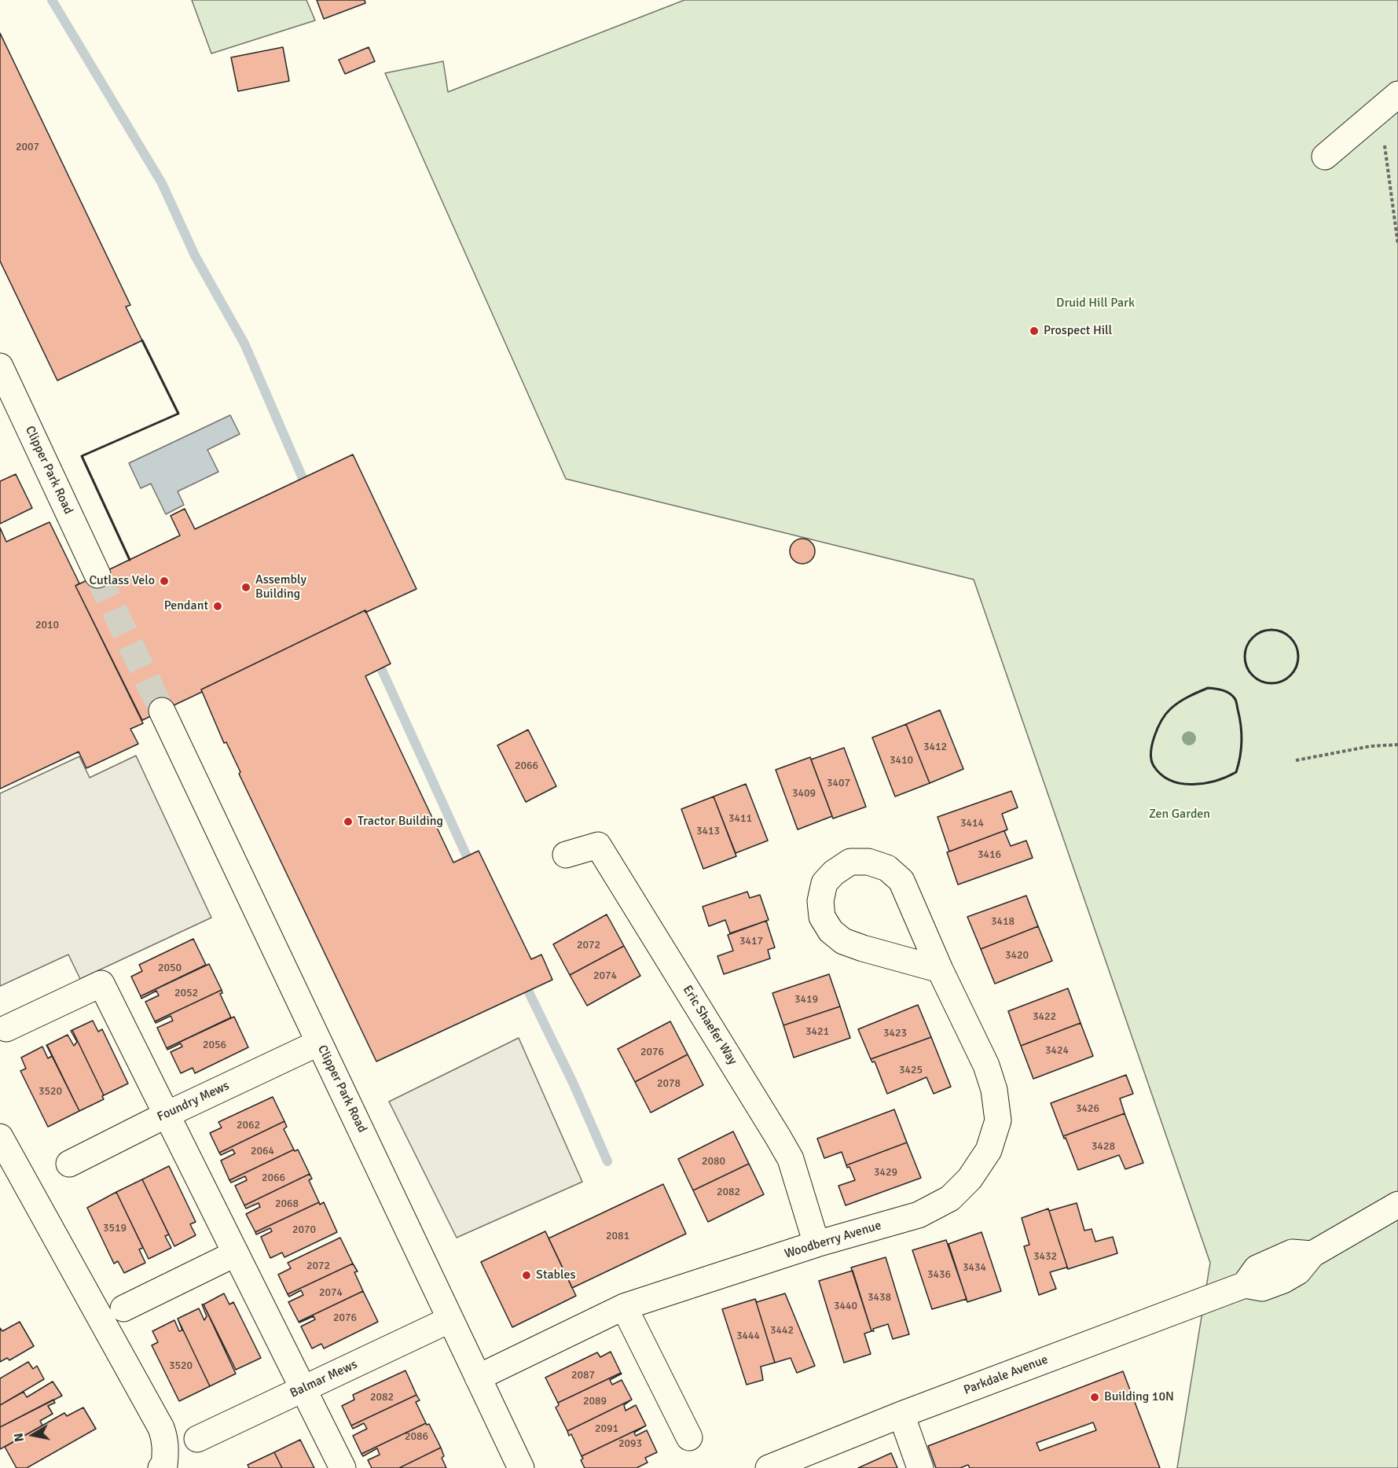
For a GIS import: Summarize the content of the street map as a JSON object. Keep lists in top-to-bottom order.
{
  "streets": {
    "street": [
      "Clipper Park Road",
      "Eric Shaefer Way",
      "Foundry Mews",
      "Woodberry Avenue",
      "Parkdale Avenue",
      "Balmar Mews"
    ]
  },
  "crossings": [
    ["Clipper Park Road", "Foundry Mews"],
    ["Clipper Park Road", "Woodberry Avenue"],
    ["Clipper Park Road", "Balmar Mews"],
    ["Eric Shaefer Way", "Woodberry Avenue"]
  ],
  "parks": ["Druid Hill Park", "Zen Garden"],
  "places": [
    "Prospect Hill",
    "Cutlass Velo",
    "Assembly Building",
    "Pendant",
    "Tractor Building",
    "Stables",
    "Building 10N"
  ],
  "house_numbers": [
    "2007",
    "2010",
    "3412",
    "3410",
    "2066",
    "3407",
    "3409",
    "3411",
    "3414",
    "3413",
    "3416",
    "3418",
    "3417",
    "2072",
    "3420",
    "2050",
    "2074",
    "2052",
    "3419",
    "3422",
    "3421",
    "3423",
    "2056",
    "3424",
    "2076",
    "3425",
    "2078",
    "3520",
    "3426",
    "2062",
    "3428",
    "2064",
    "2080",
    "3429",
    "2066",
    "2082",
    "2068",
    "3519",
    "2070",
    "2081",
    "3432",
    "2072",
    "3434",
    "3436",
    "2074",
    "3438",
    "3440",
    "2076",
    "3442",
    "3444",
    "3520",
    "2087",
    "2082",
    "2089",
    "2091",
    "2086",
    "2093"
  ],
  "north": "left"
}
